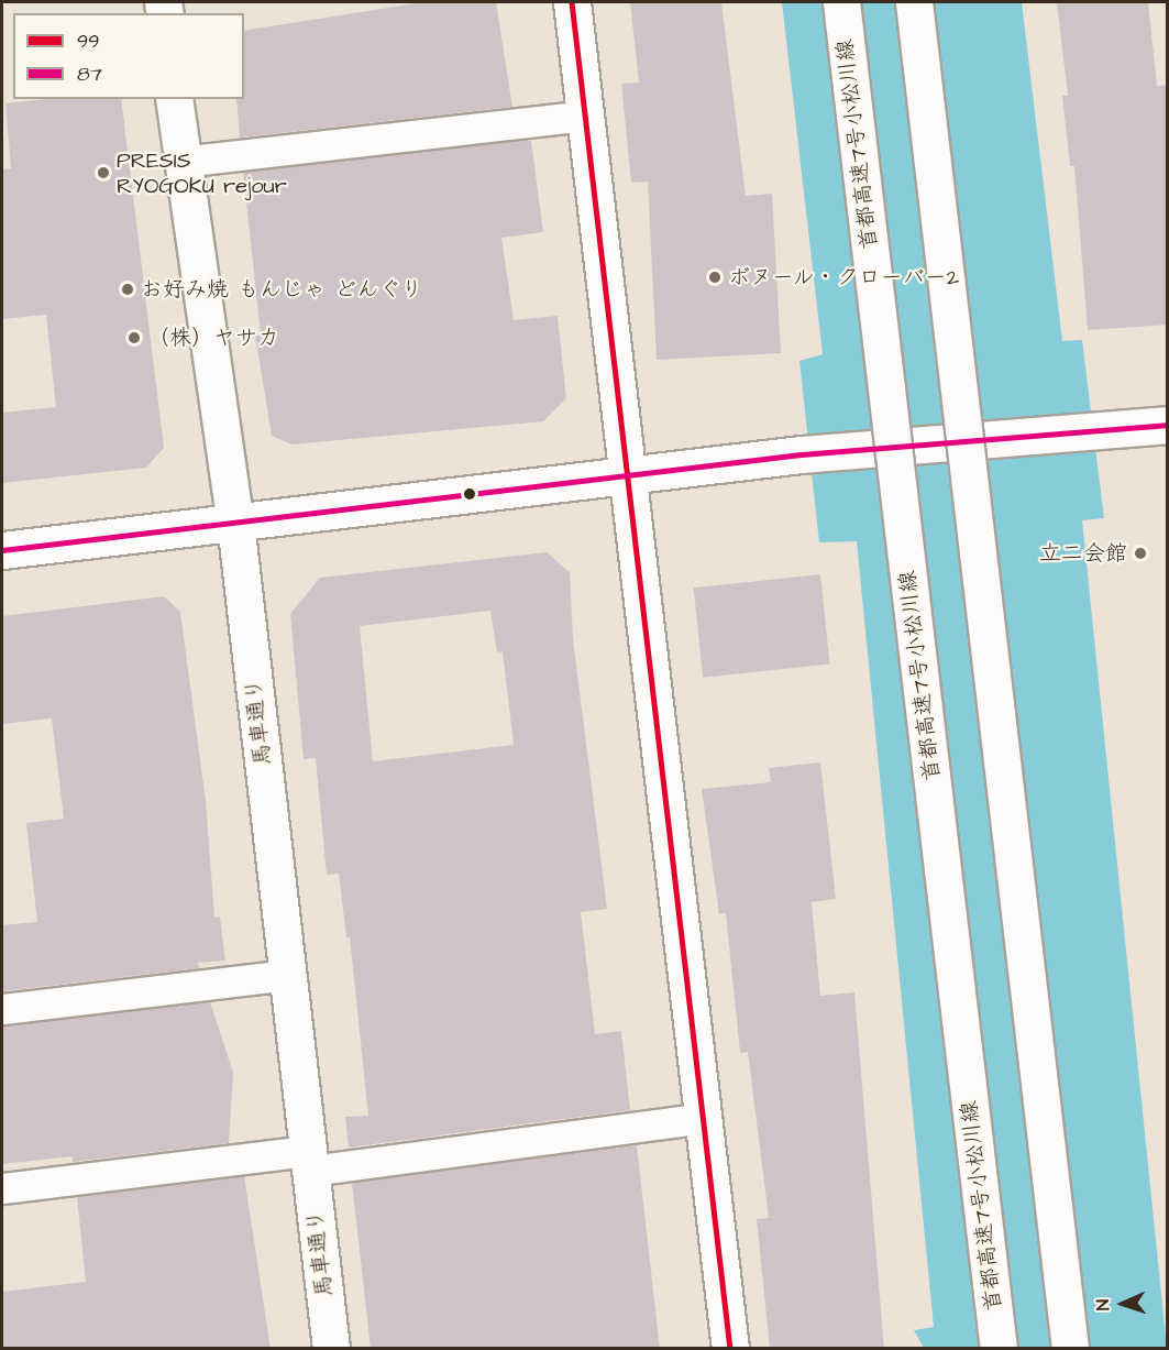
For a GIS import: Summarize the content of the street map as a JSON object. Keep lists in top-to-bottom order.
{
  "streets": {
    "main road": ["首都高速7号小松川線", "馬車通り"]
  },
  "places": [
    "PRESIS RYOGOKU rejour",
    "ボヌール・クローバー2",
    "お好み焼 もんじゃ どんぐり",
    "（株）ヤサカ",
    "立二会館"
  ],
  "lines": ["transit line 99", "transit line 87"],
  "legend": ["99", "87"],
  "north": "left"
}
